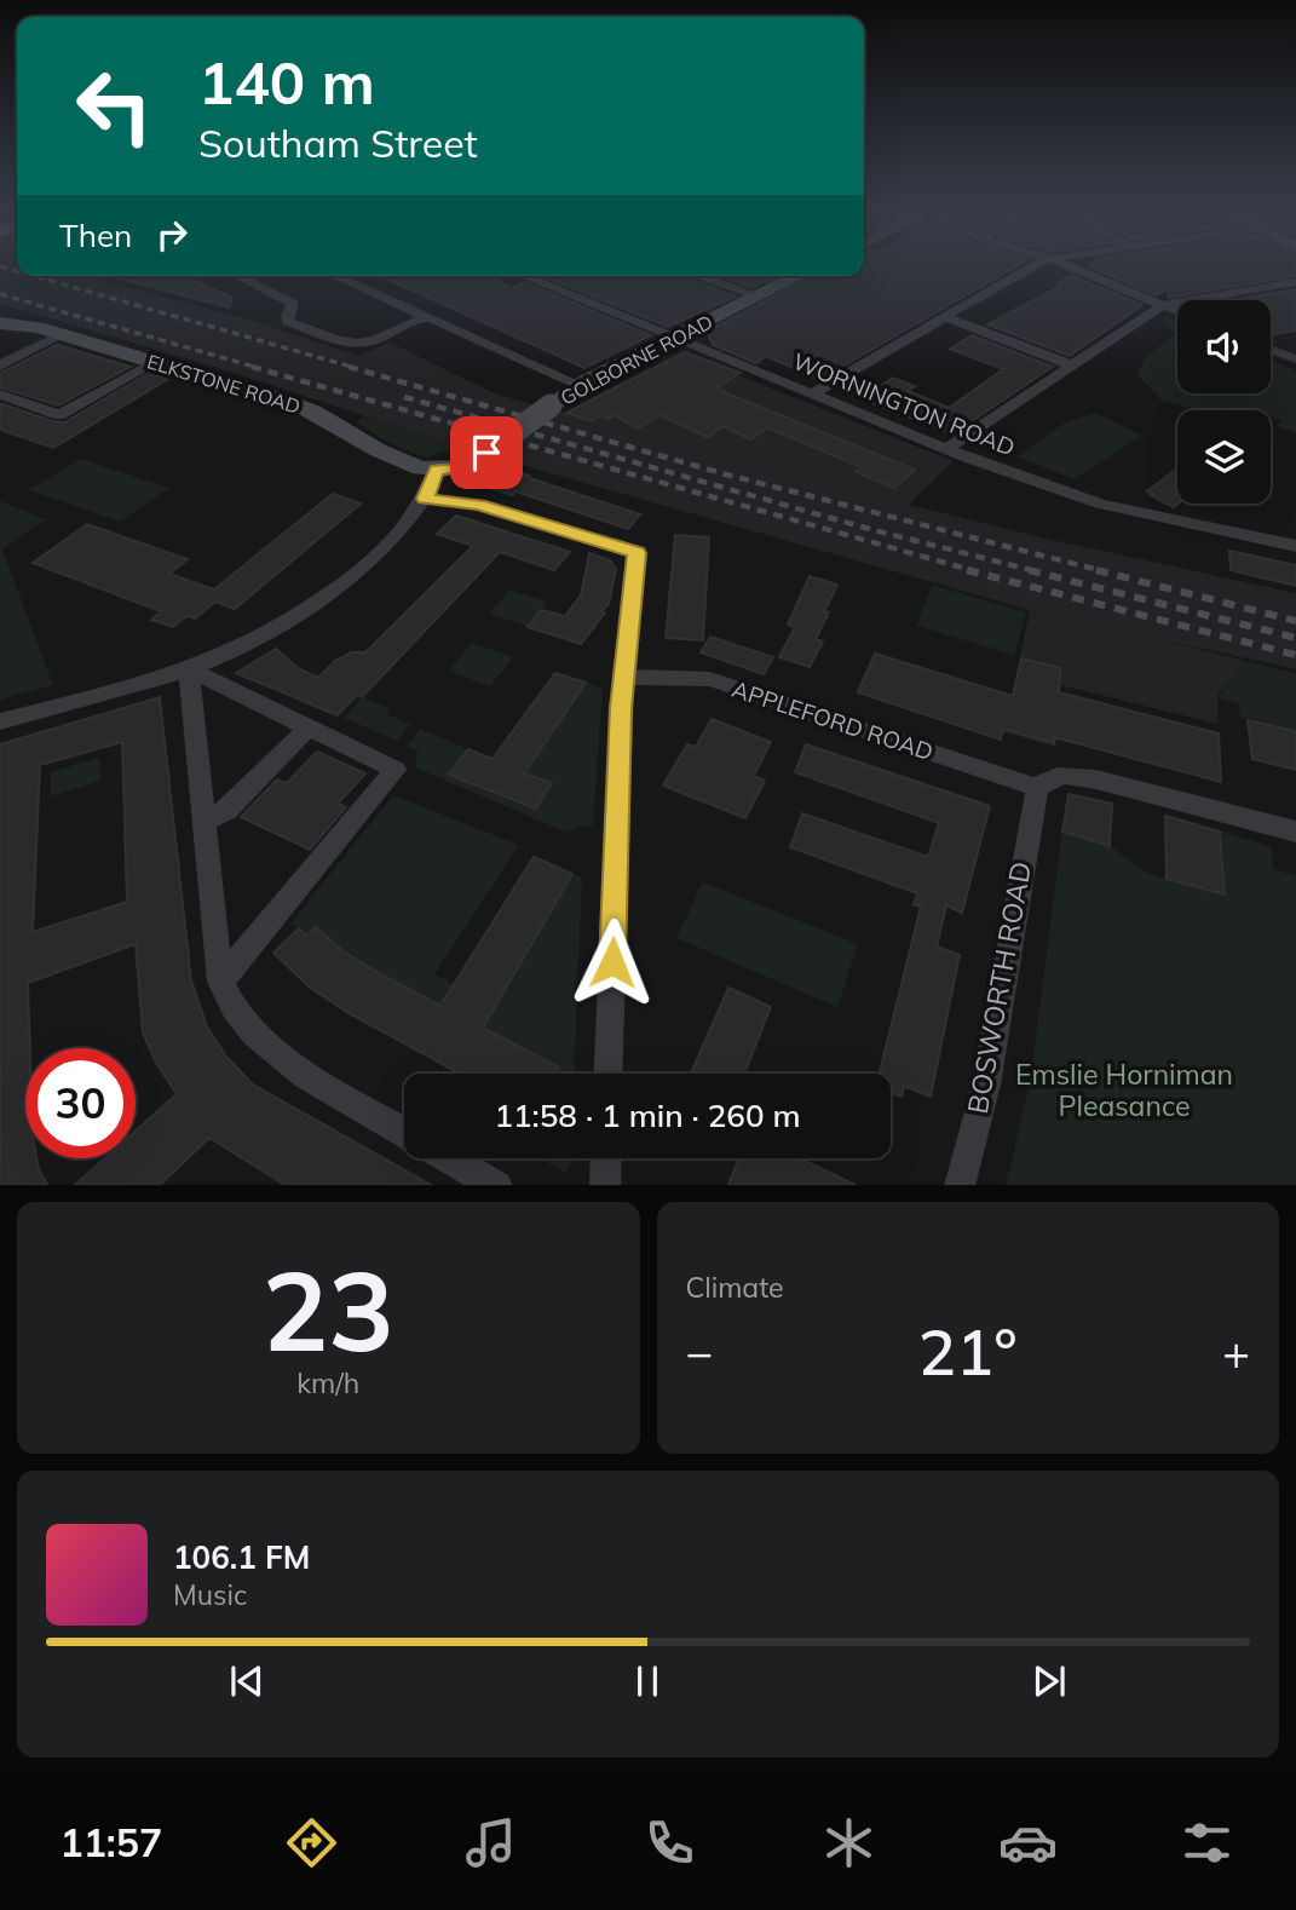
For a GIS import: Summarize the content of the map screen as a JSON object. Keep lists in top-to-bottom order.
{
  "streets": {
    "street": [
      "GOLBORNE ROAD",
      "ELKSTONE ROAD",
      "WORNINGTON ROAD",
      "APPLEFORD ROAD",
      "BOSWORTH ROAD"
    ]
  },
  "crossings": [
    ["GOLBORNE ROAD", "ELKSTONE ROAD"],
    ["GOLBORNE ROAD", "WORNINGTON ROAD"],
    ["APPLEFORD ROAD", "BOSWORTH ROAD"]
  ],
  "parks": ["Emslie Horniman Pleasance"],
  "page": {
    "turn": ["140 m", "Southam Street"],
    "then": "Then",
    "limit": "30",
    "trip": "11:58 · 1 min · 260 m",
    "tile": [
      ["23", "km/h"],
      "Climate"
    ],
    "heat": ["−", "21°", "+"],
    "song": ["106.1 FM", "Music"],
    "tabs": "11:57"
  }
}
